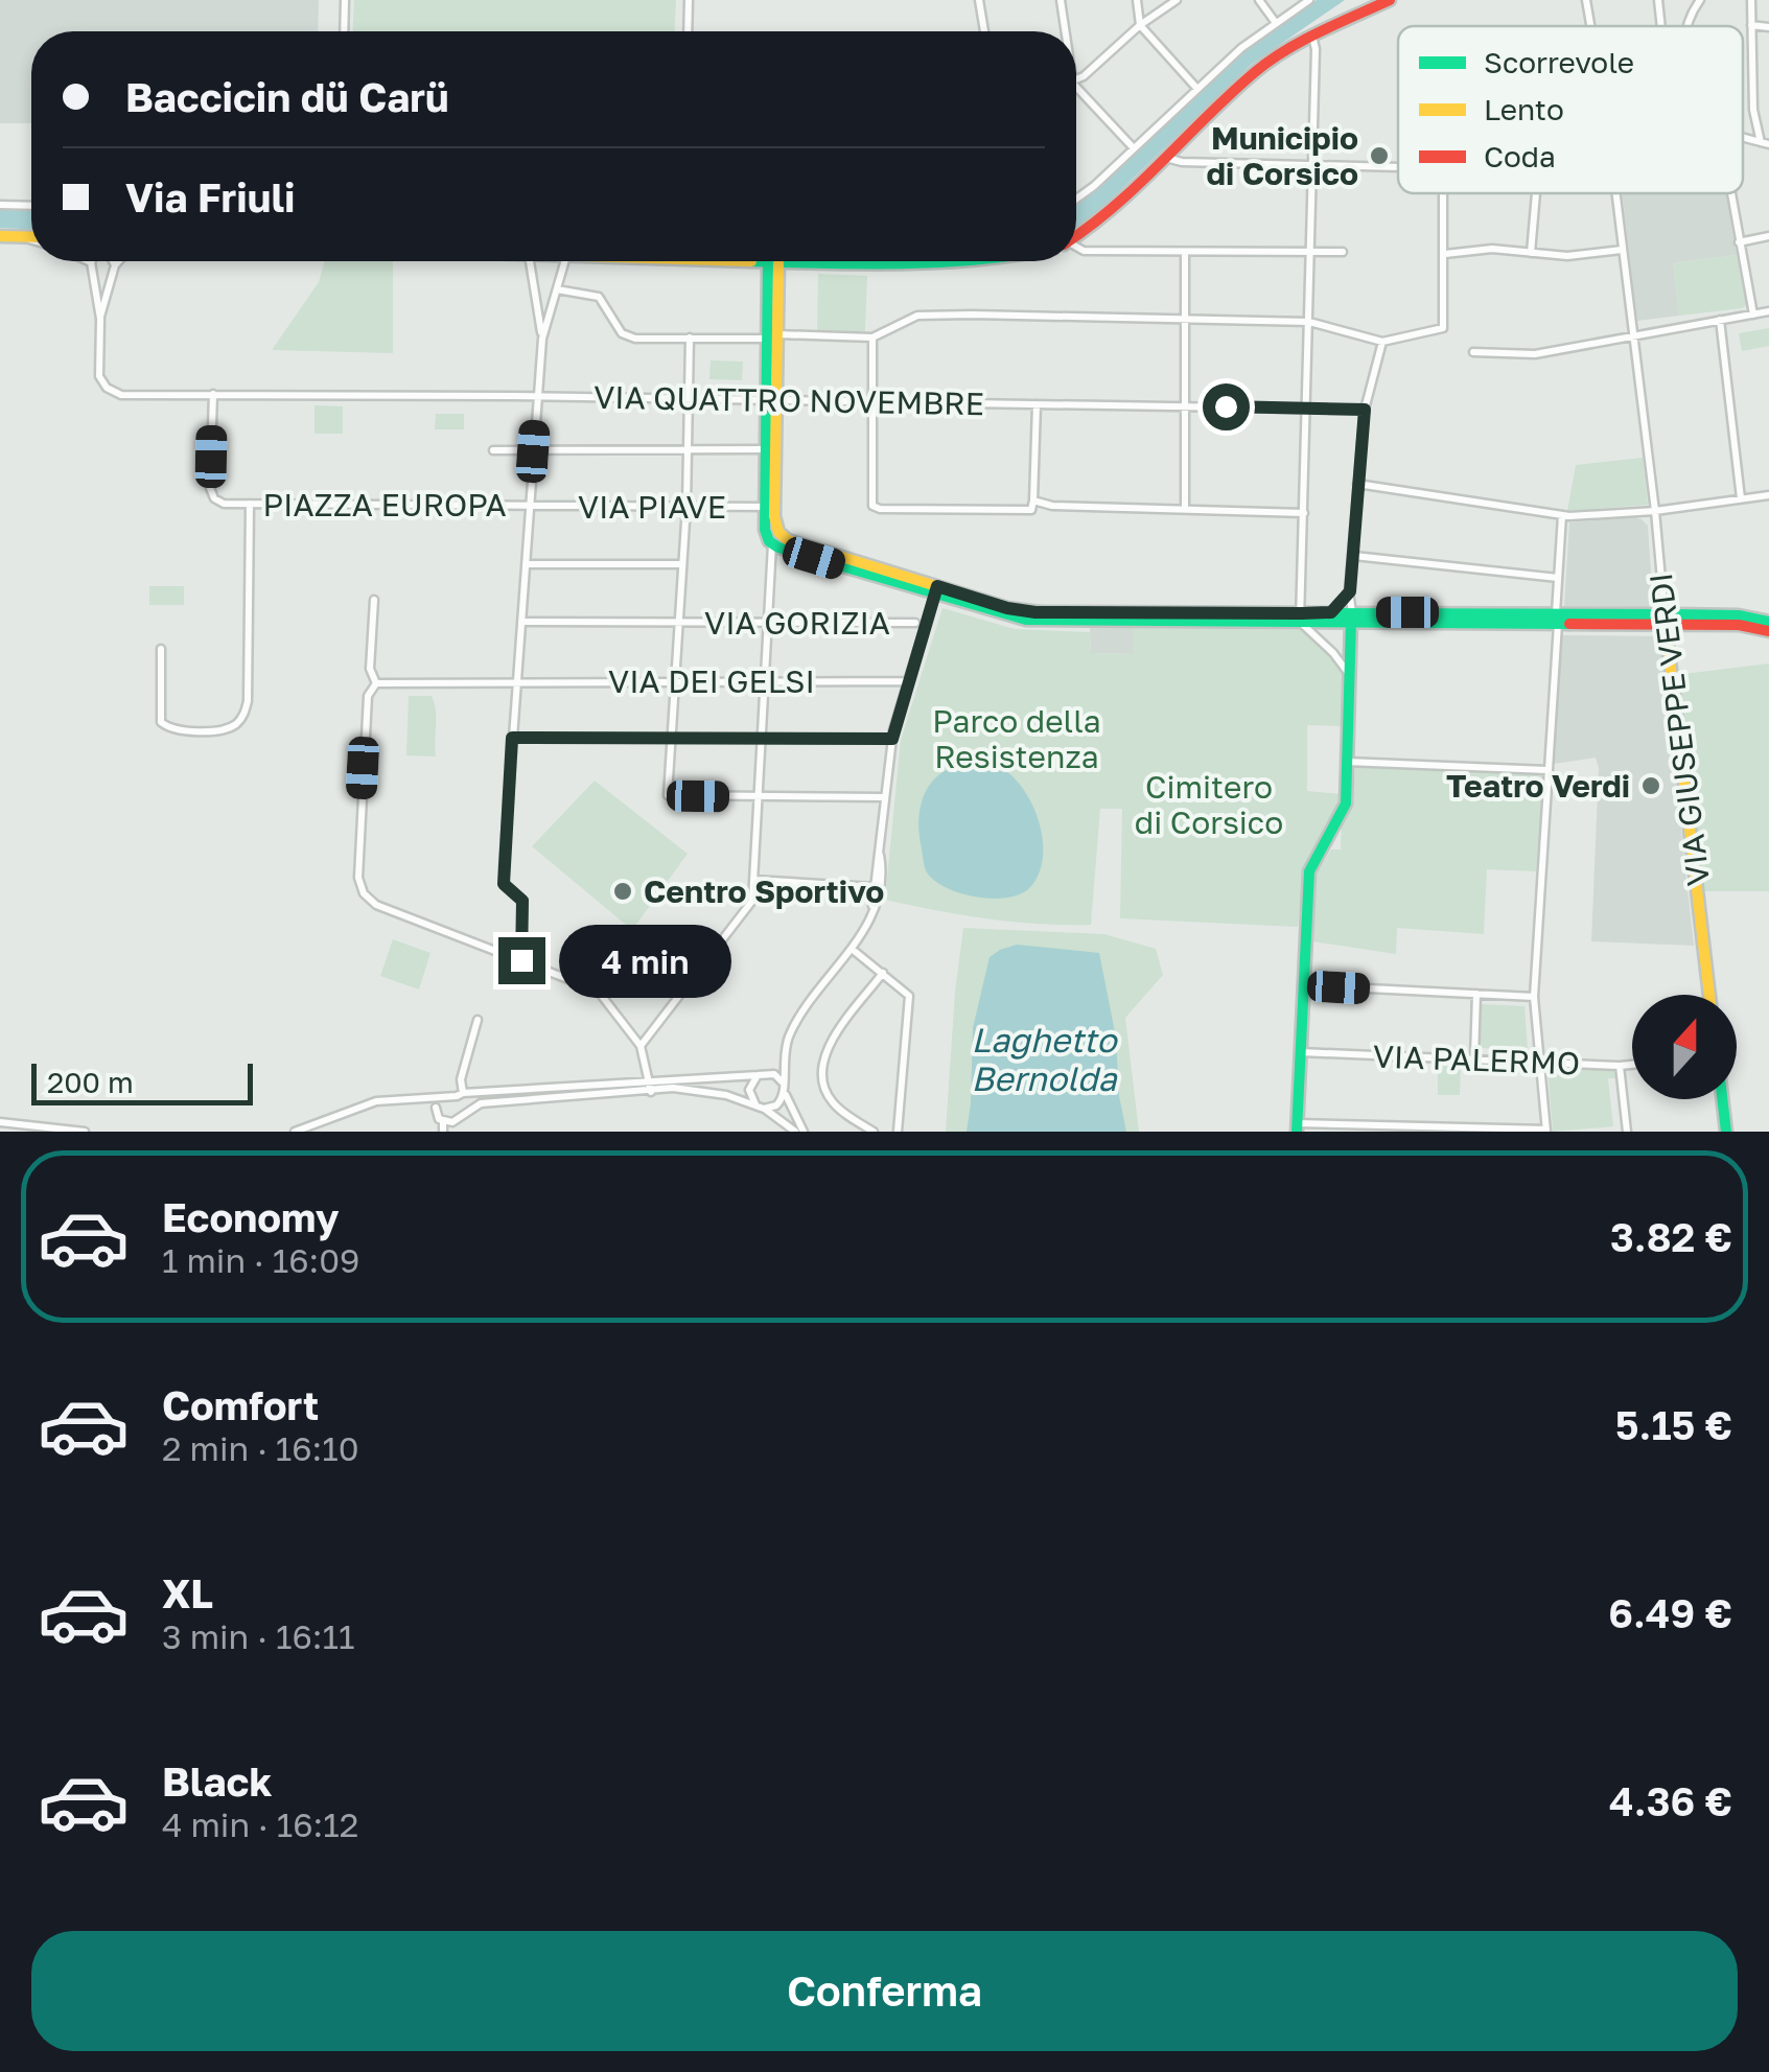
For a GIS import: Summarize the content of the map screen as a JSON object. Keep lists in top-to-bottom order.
{
  "streets": {
    "street": [
      "VIA QUATTRO NOVEMBRE",
      "PIAZZA EUROPA",
      "VIA PIAVE",
      "VIA GORIZIA",
      "VIA DEI GELSI",
      "VIA GIUSEPPE VERDI",
      "VIA PALERMO"
    ]
  },
  "crossings": [
    ["VIA QUATTRO NOVEMBRE", "PIAZZA EUROPA"],
    ["PIAZZA EUROPA", "VIA PIAVE"]
  ],
  "water": ["Laghetto Bernolda"],
  "parks": ["Parco della Resistenza", "Cimitero di Corsico"],
  "places": ["Municipio di Corsico", "Teatro Verdi", "Centro Sportivo"],
  "legend": ["Scorrevole", "Lento", "Coda"],
  "scale_bar": "200 m",
  "north": "top",
  "page": {
    "banner": ["Baccicin dü Carü", "Via Friuli"],
    "bubble": "4 min",
    "scale": "200 m",
    "list": [
      {
        "name": "Economy",
        "note": "1 min · 16:09",
        "value": "3.82 €"
      },
      {
        "name": "Comfort",
        "note": "2 min · 16:10",
        "value": "5.15 €"
      },
      {
        "name": "XL",
        "note": "3 min · 16:11",
        "value": "6.49 €"
      },
      {
        "name": "Black",
        "note": "4 min · 16:12",
        "value": "4.36 €"
      }
    ],
    "buttons": "Conferma"
  }
}
